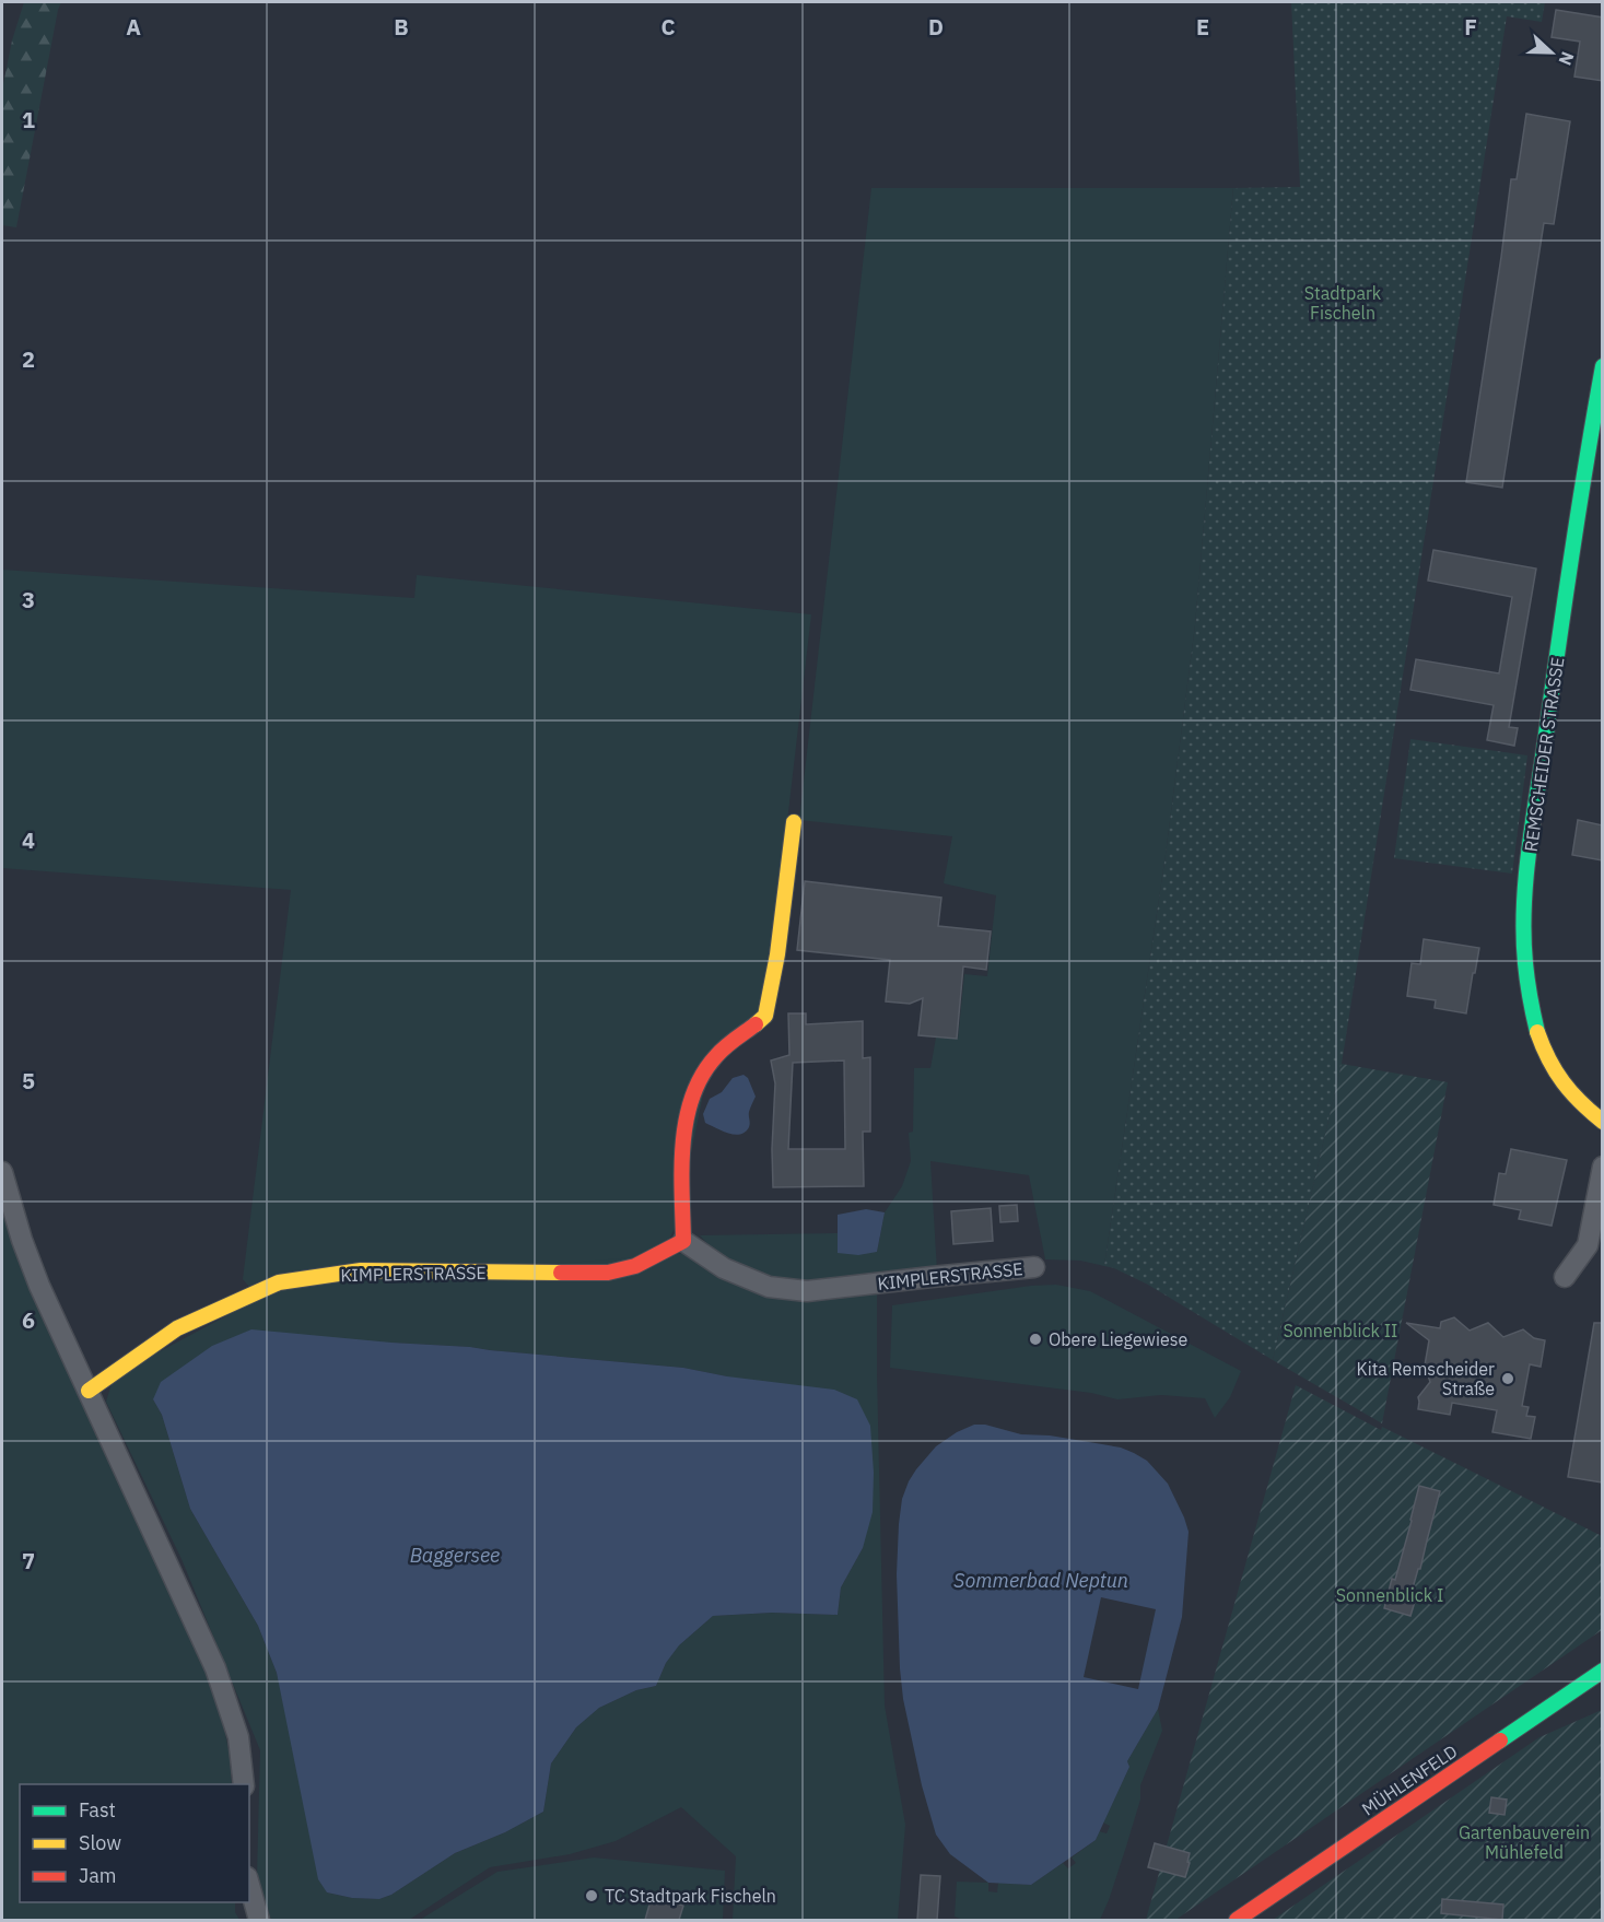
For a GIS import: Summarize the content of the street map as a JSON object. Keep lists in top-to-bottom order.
{
  "streets": {
    "street": ["REMSCHEIDER STRASSE", "KIMPLERSTRASSE", "MÜHLENFELD"]
  },
  "water": ["Baggersee", "Sommerbad Neptun"],
  "parks": [
    "Stadtpark Fischeln",
    "Sonnenblick II",
    "Sonnenblick I",
    "Gartenbauverein Mühlefeld"
  ],
  "places": ["Obere Liegewiese", "Kita Remscheider Straße", "TC Stadtpark Fischeln"],
  "legend": ["Fast", "Slow", "Jam"],
  "north": "right",
  "grid": {
    "columns": [
      "A",
      "B",
      "C",
      "D",
      "E",
      "F"
    ],
    "rows": [
      "1",
      "2",
      "3",
      "4",
      "5",
      "6",
      "7"
    ]
  }
}
